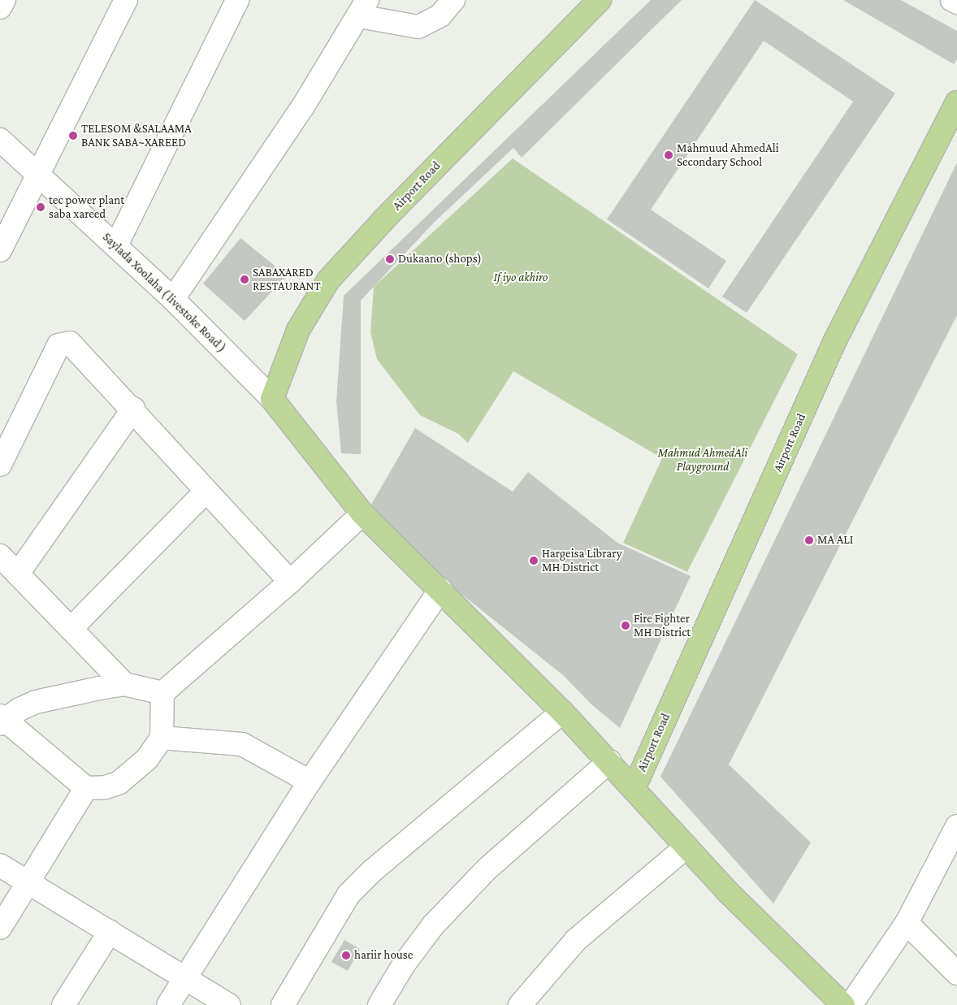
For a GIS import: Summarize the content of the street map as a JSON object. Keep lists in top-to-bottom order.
{
  "streets": {
    "main road": ["Airport Road"],
    "street": ["Saylada Xoolaha ( livestoke Road )"]
  },
  "crossings": [
    ["Airport Road", "Saylada Xoolaha ( livestoke Road )"]
  ],
  "parks": ["If iyo akhiro", "Mahmud AhmedAli Playground"],
  "places": [
    "TELESOM &SALAAMA BANK SABA~XAREED",
    "Mahmuud AhmedAli Secondary School",
    "tec power plant saba xareed",
    "Dukaano (shops)",
    "SABAXARED RESTAURANT",
    "MA ALI",
    "Hargeisa Library MH District",
    "Fire Fighter MH District",
    "hariir house"
  ]
}
